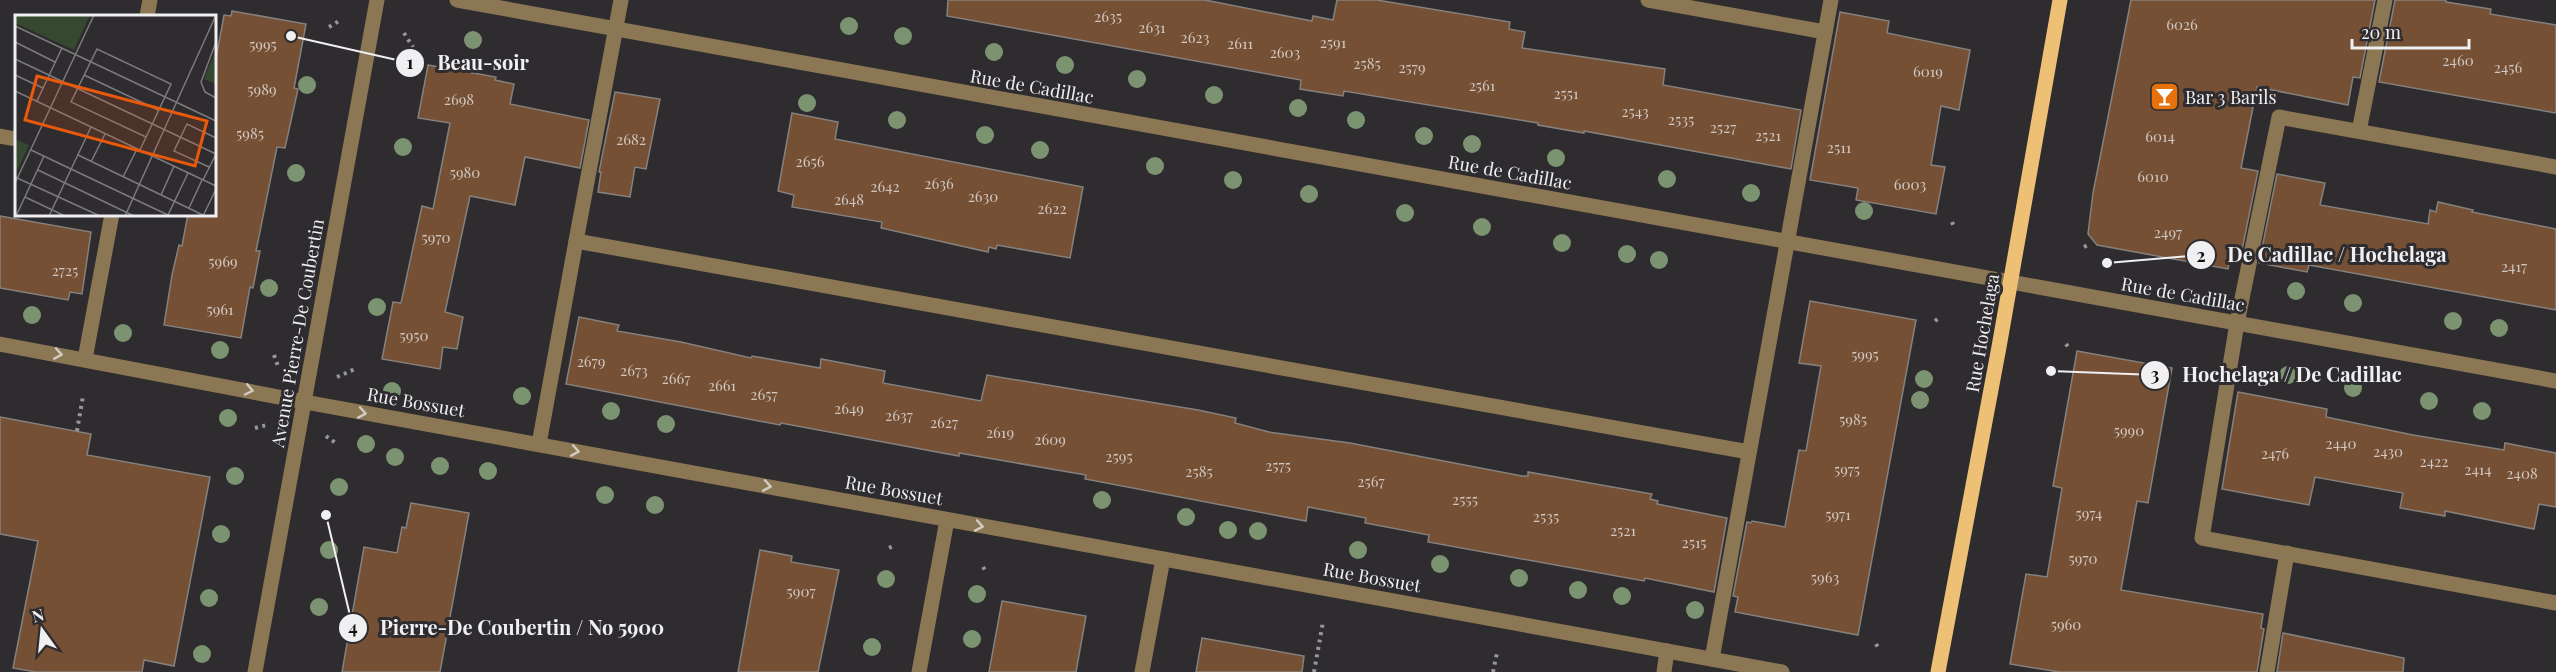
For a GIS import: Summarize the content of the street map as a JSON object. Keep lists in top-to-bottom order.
{
  "streets": {
    "main road": ["Rue Hochelaga"],
    "street": ["Rue de Cadillac", "Avenue Pierre-De Coubertin", "Rue Bossuet"]
  },
  "crossings": [
    ["Rue de Cadillac", "Rue Hochelaga"],
    ["Avenue Pierre-De Coubertin", "Rue Bossuet"]
  ],
  "one_way": ["Rue Bossuet"],
  "places": {
    "other": [
      "Beau-soir",
      "De Cadillac / Hochelaga",
      "Hochelaga / De Cadillac",
      "Pierre-De Coubertin / No 5900"
    ],
    "bar": ["Bar 3 Barils"]
  },
  "house_numbers": [
    "2635",
    "6026",
    "2631",
    "2623",
    "2591",
    "2611",
    "5995",
    "2603",
    "2460",
    "2585",
    "2579",
    "2456",
    "6019",
    "2561",
    "5989",
    "2551",
    "2698",
    "2543",
    "2535",
    "2527",
    "5985",
    "2521",
    "6014",
    "2682",
    "2511",
    "2656",
    "5980",
    "6010",
    "2636",
    "6003",
    "2642",
    "2630",
    "2648",
    "2622",
    "2497",
    "5970",
    "5969",
    "2417",
    "2725",
    "5961",
    "5950",
    "5995",
    "2679",
    "2673",
    "2667",
    "2661",
    "2657",
    "2649",
    "2637",
    "5985",
    "2627",
    "5990",
    "2619",
    "2609",
    "2440",
    "2430",
    "2476",
    "2595",
    "2422",
    "2575",
    "5975",
    "2414",
    "2585",
    "2408",
    "2567",
    "2555",
    "5974",
    "5971",
    "2535",
    "2521",
    "2515",
    "5970",
    "5963",
    "5907",
    "5960"
  ],
  "scale_bar": "20 m",
  "north": "top"
}
